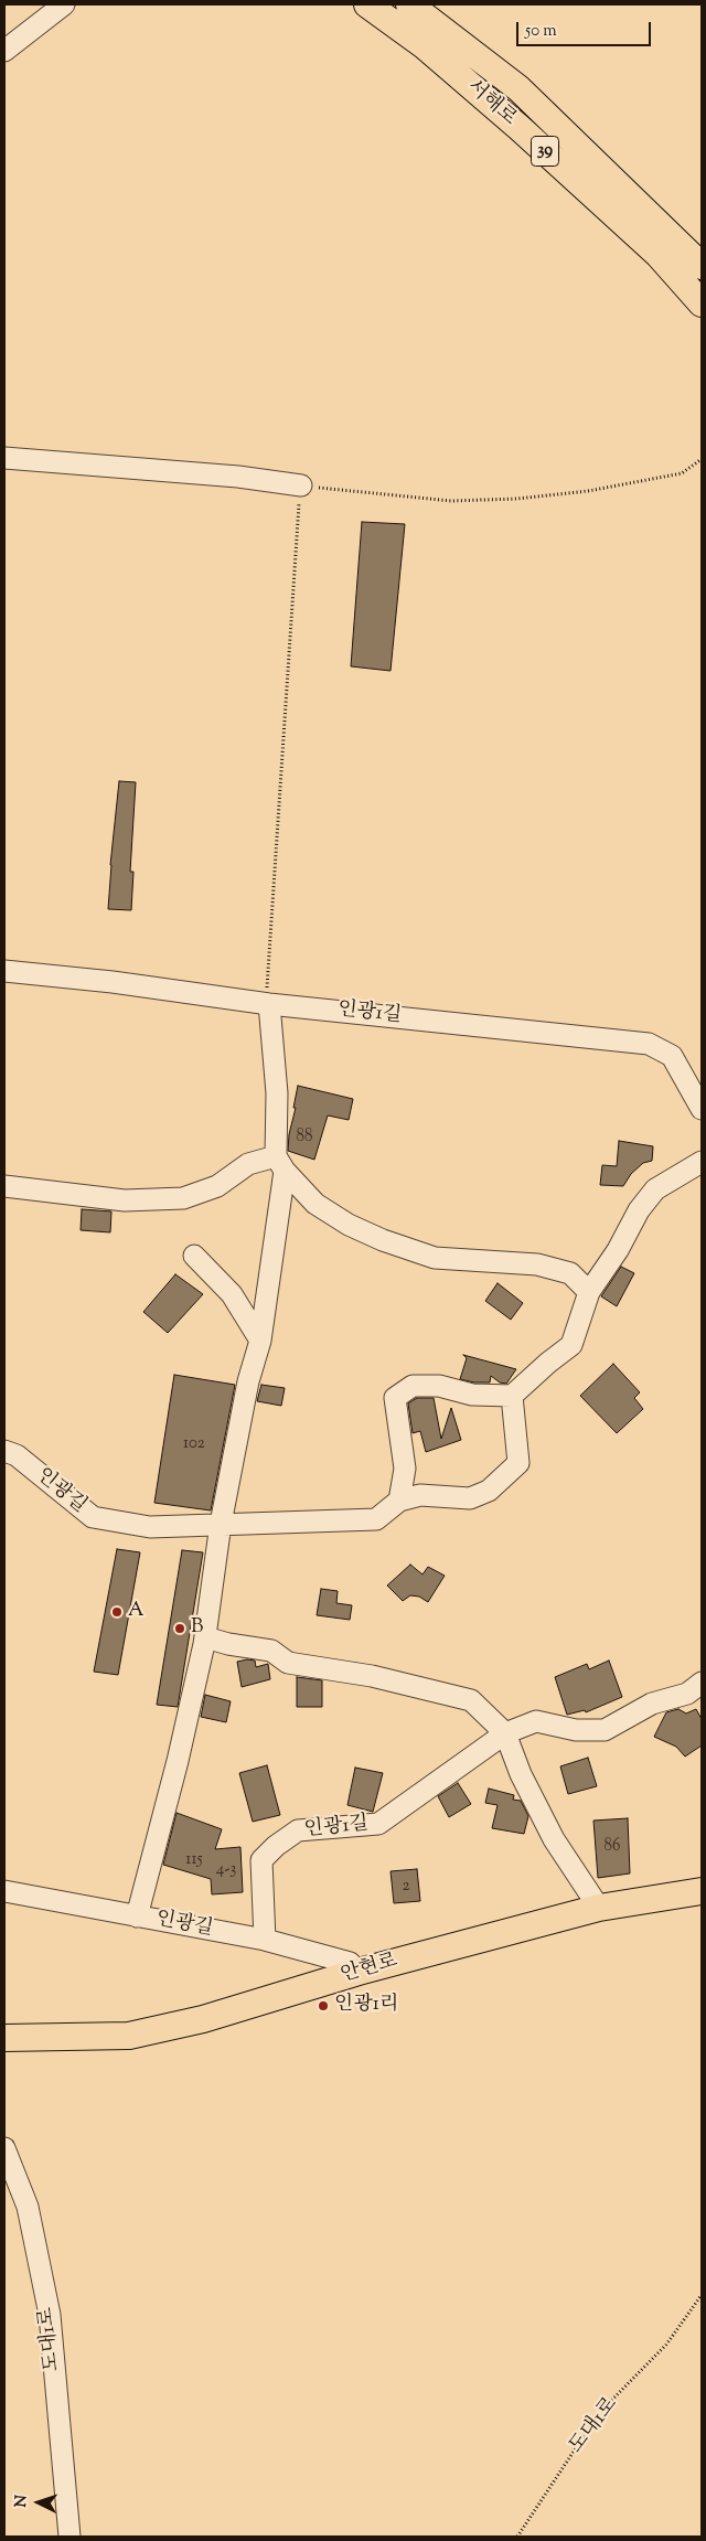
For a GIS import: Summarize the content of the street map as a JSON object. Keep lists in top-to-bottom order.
{
  "streets": {
    "main road": ["서해로", "39", "안현로"],
    "street": ["인광1길", "인광길", "도대1로"]
  },
  "crossings": [
    ["인광1길", "인광길"],
    ["인광길", "안현로"]
  ],
  "places": ["A", "B", "인광1리"],
  "house_numbers": [
    "88",
    "102",
    "86",
    "115",
    "4-3",
    "2"
  ],
  "scale_bar": "50 m",
  "north": "left"
}
